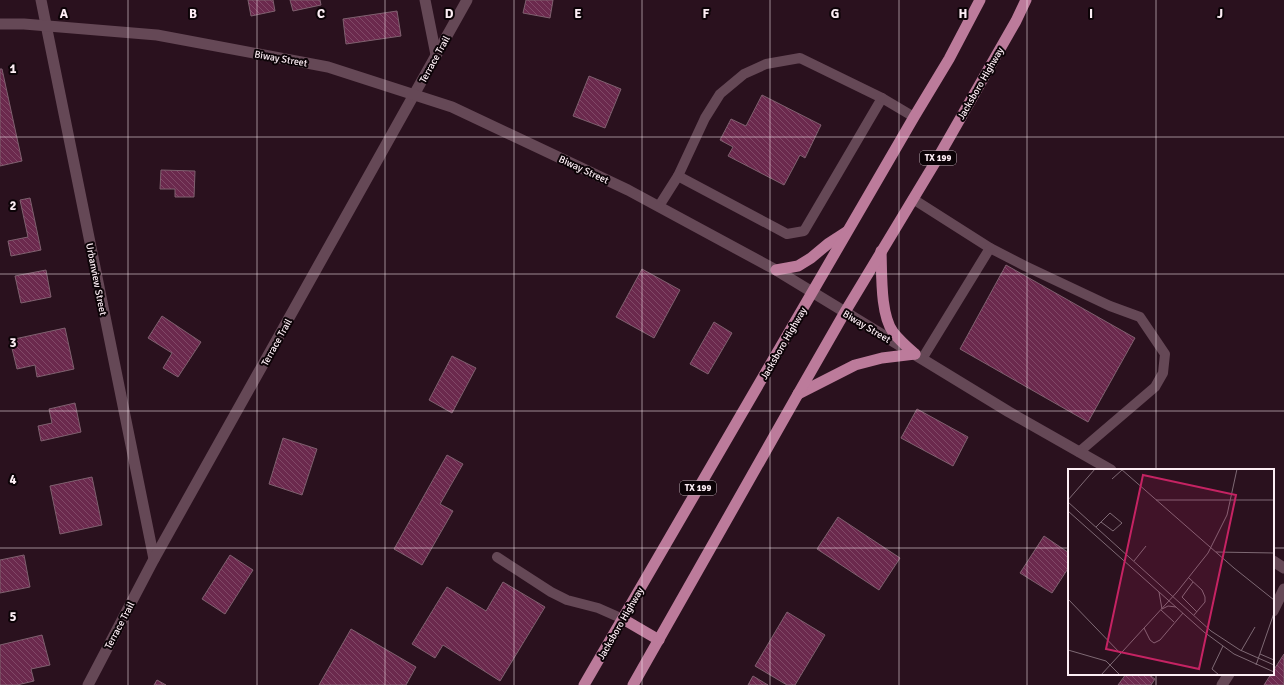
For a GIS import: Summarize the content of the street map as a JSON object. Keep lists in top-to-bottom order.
{
  "streets": {
    "main road": ["Jacksboro Highway", "TX 199"],
    "street": ["Biway Street", "Terrace Trail", "Urbanview Street"]
  },
  "crossings": [
    ["Biway Street", "Terrace Trail"],
    ["Biway Street", "Jacksboro Highway"],
    ["Biway Street", "Urbanview Street"],
    ["Terrace Trail", "Urbanview Street"]
  ],
  "grid": {
    "columns": [
      "A",
      "B",
      "C",
      "D",
      "E",
      "F",
      "G",
      "H",
      "I",
      "J"
    ],
    "rows": [
      "1",
      "2",
      "3",
      "4",
      "5"
    ]
  }
}
